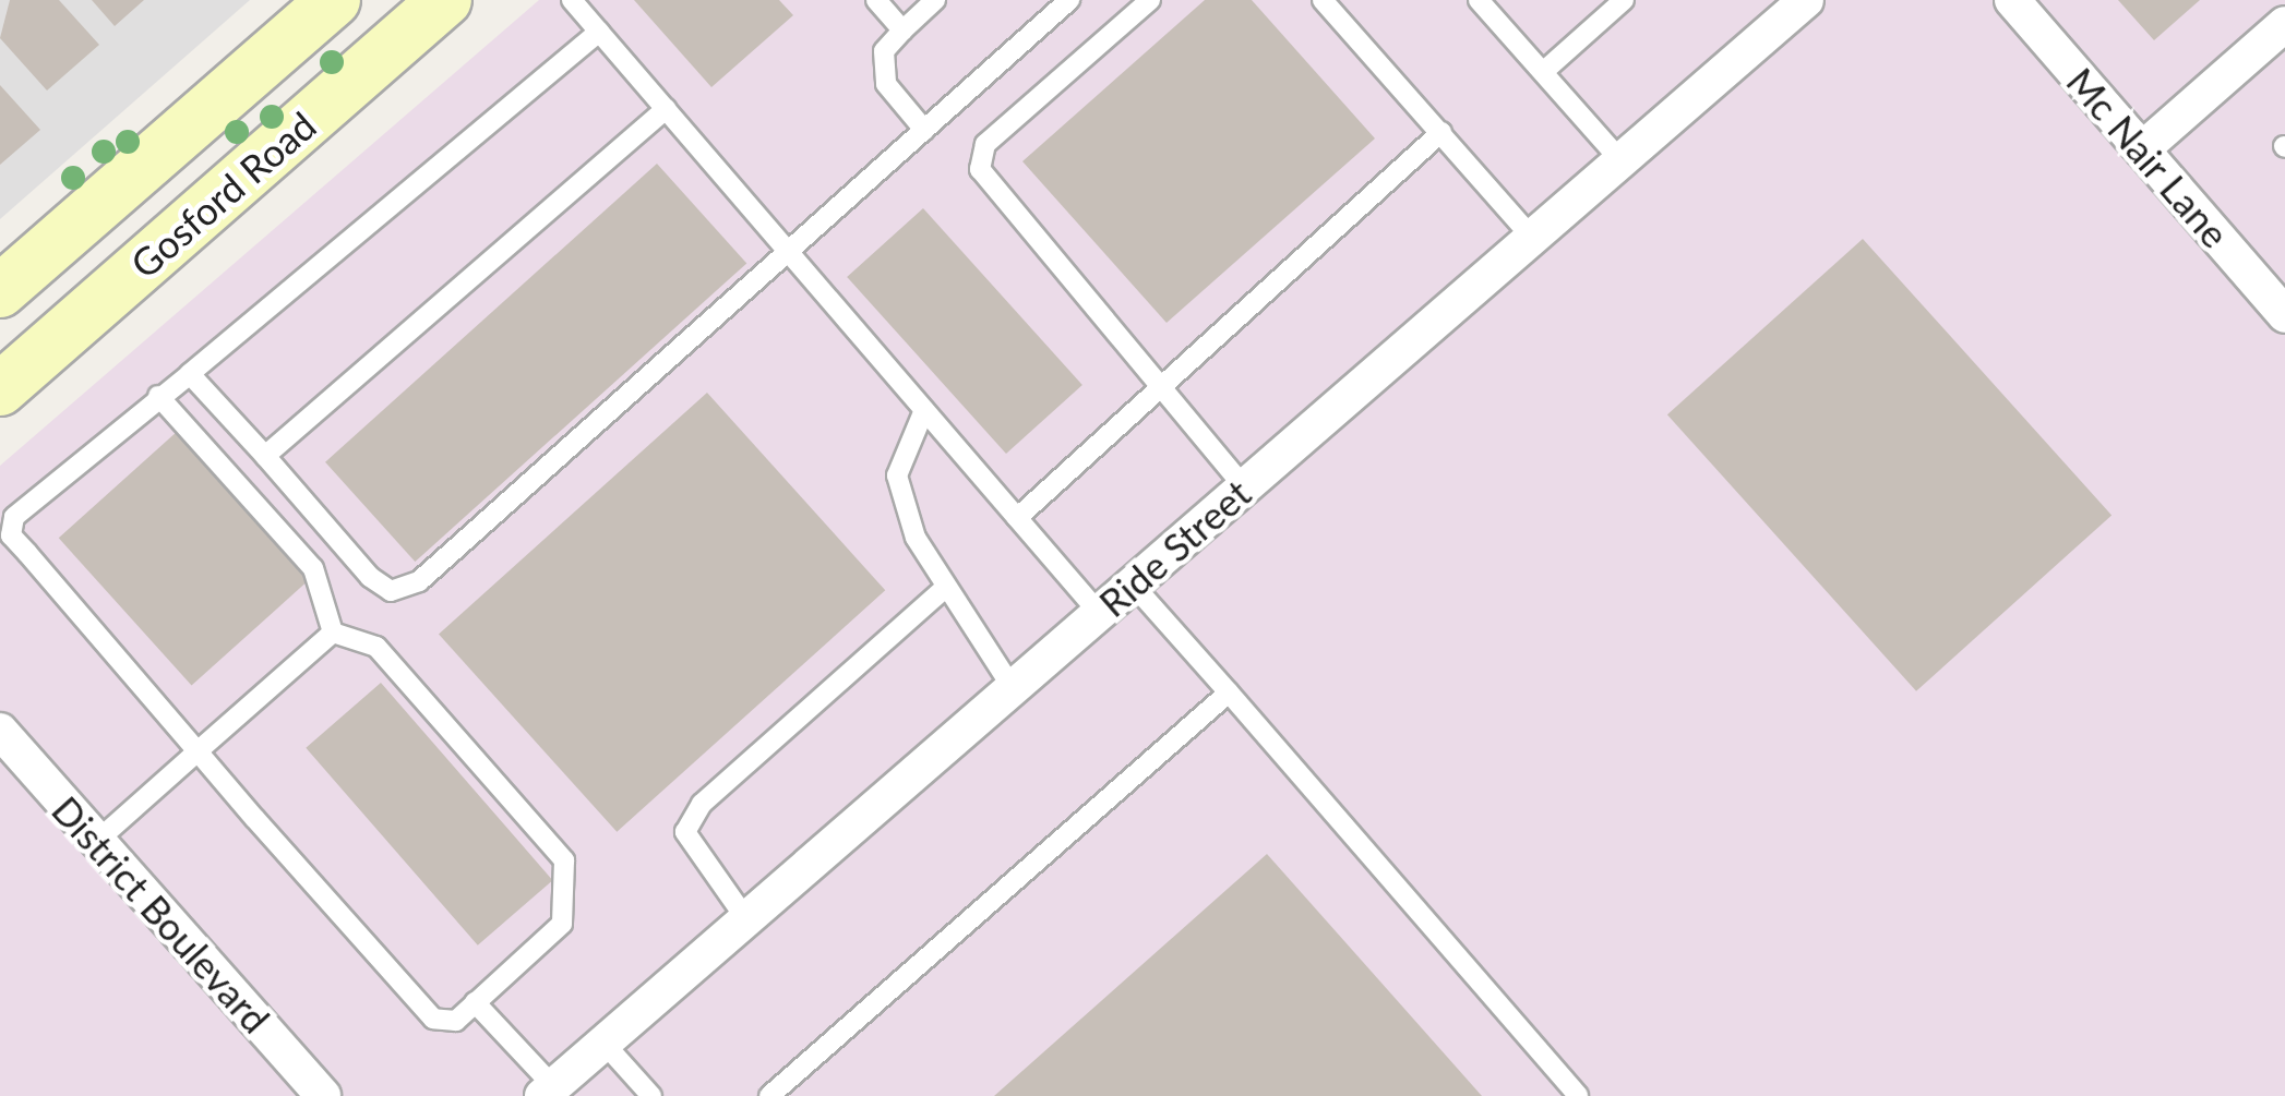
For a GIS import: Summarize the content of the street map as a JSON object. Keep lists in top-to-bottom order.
{
  "streets": {
    "main road": ["Gosford Road"],
    "street": ["Mc Nair Lane", "Ride Street", "District Boulevard"]
  }
}
